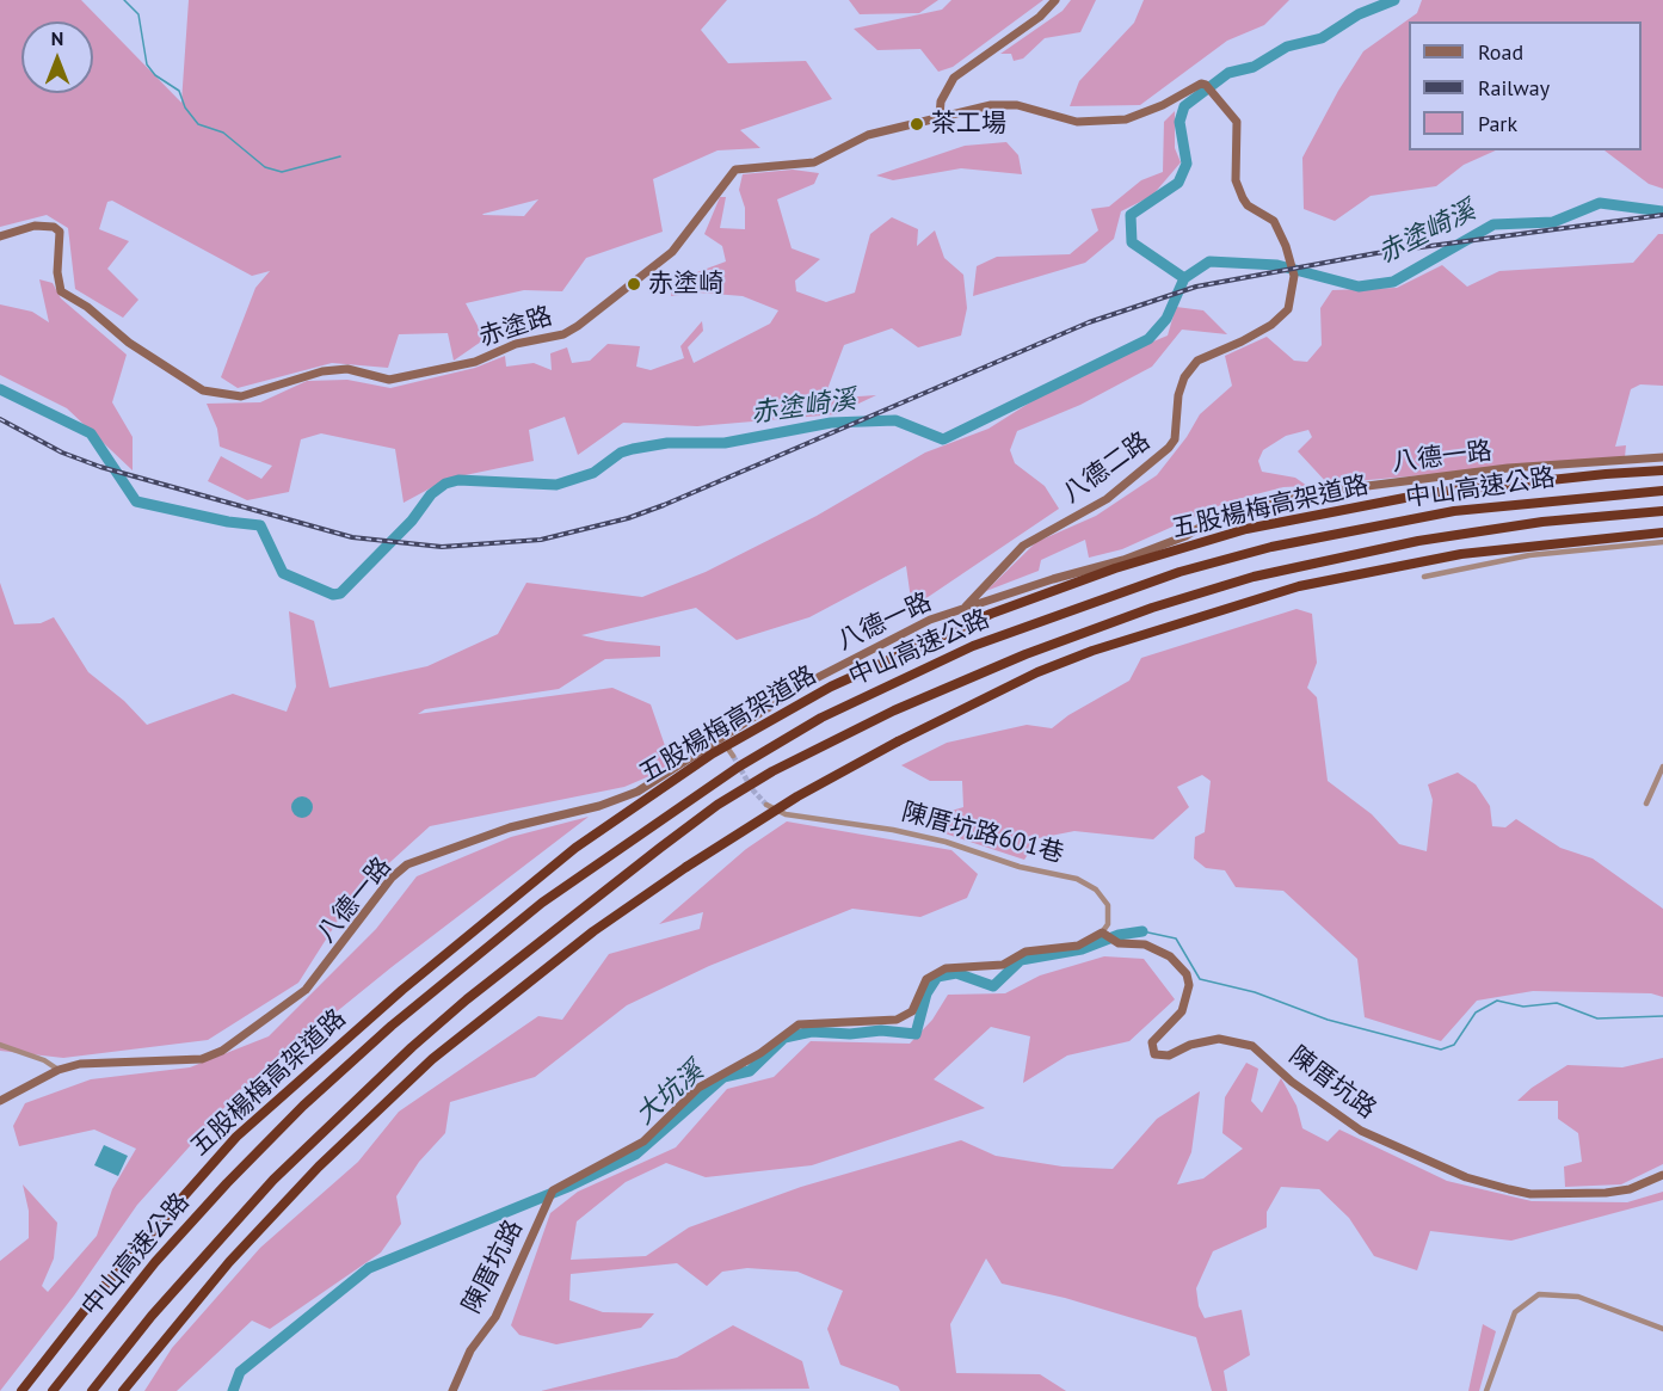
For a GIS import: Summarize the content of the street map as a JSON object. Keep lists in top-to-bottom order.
{
  "streets": {
    "highway": ["中山高速公路", "五股楊梅高架道路"],
    "street": [
      "赤塗路",
      "八德一路",
      "八德二路",
      "陳厝坑路601巷",
      "陳厝坑路"
    ]
  },
  "crossings": [
    ["赤塗路", "八德二路"],
    ["八德一路", "八德二路"],
    ["陳厝坑路601巷", "陳厝坑路"]
  ],
  "water": ["赤塗崎溪", "大坑溪"],
  "places": ["茶工場", "赤塗崎"],
  "legend": ["Road", "Railway", "Park"],
  "north": "top"
}
